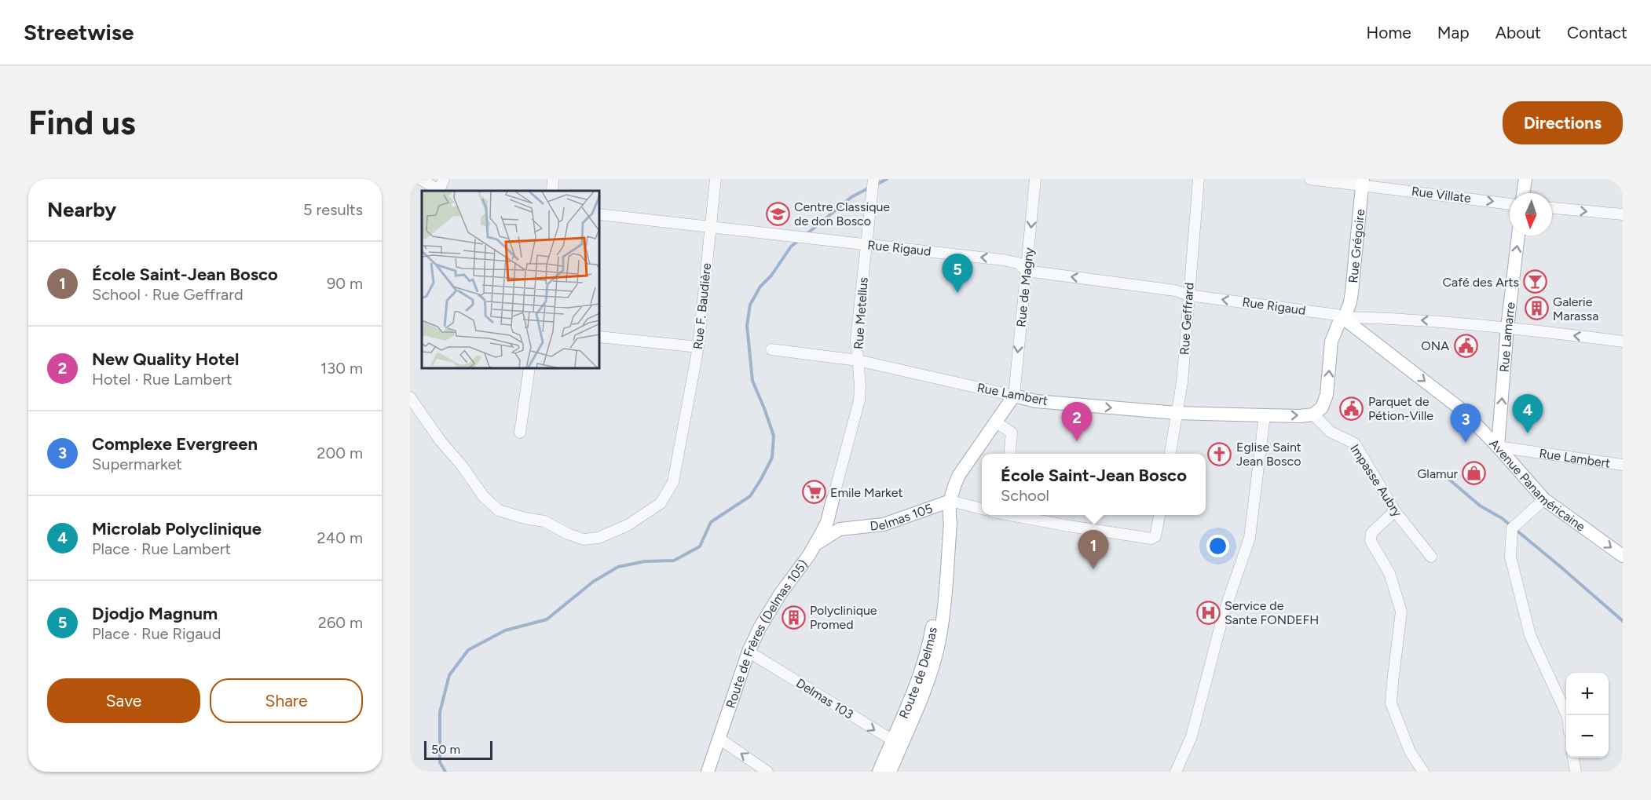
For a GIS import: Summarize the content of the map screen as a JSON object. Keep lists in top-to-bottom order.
{
  "streets": {
    "main road": [
      "Rue Grégoire",
      "Rue Lamarre",
      "Rue Lambert",
      "Avenue Panaméricaine",
      "Delmas 105",
      "Route de Frères (Delmas 105)",
      "Route de Delmas"
    ],
    "street": [
      "Rue Villate",
      "Rue Rigaud",
      "Rue de Magny",
      "Rue F. Baudière",
      "Rue Metellus",
      "Rue Geffrard",
      "Impasse Aubry",
      "Delmas 103"
    ]
  },
  "crossings": [
    ["Rue Villate", "Rue Grégoire"],
    ["Rue Grégoire", "Rue Rigaud"],
    ["Rue Grégoire", "Rue Lambert"],
    ["Rue Grégoire", "Impasse Aubry"],
    ["Rue Grégoire", "Avenue Panaméricaine"],
    ["Rue Rigaud", "Rue de Magny"],
    ["Rue Rigaud", "Rue F. Baudière"],
    ["Rue Rigaud", "Rue Metellus"],
    ["Rue Rigaud", "Rue Geffrard"],
    ["Rue Rigaud", "Rue Lamarre"],
    ["Rue Rigaud", "Avenue Panaméricaine"],
    ["Rue de Magny", "Rue Lambert"],
    ["Rue de Magny", "Route de Delmas"],
    ["Rue Metellus", "Rue Lambert"],
    ["Rue Metellus", "Delmas 105"],
    ["Rue Metellus", "Route de Frères (Delmas 105)"],
    ["Rue Geffrard", "Rue Lambert"],
    ["Rue Lamarre", "Rue Lambert"],
    ["Rue Lamarre", "Avenue Panaméricaine"],
    ["Rue Lambert", "Impasse Aubry"],
    ["Rue Lambert", "Avenue Panaméricaine"],
    ["Rue Lambert", "Route de Delmas"],
    ["Delmas 105", "Route de Frères (Delmas 105)"],
    ["Delmas 105", "Route de Delmas"],
    ["Route de Frères (Delmas 105)", "Delmas 103"],
    ["Route de Delmas", "Delmas 103"]
  ],
  "one_way": [
    "Rue Villate",
    "Rue Grégoire",
    "Rue Rigaud",
    "Rue de Magny",
    "Rue Lamarre",
    "Avenue Panaméricaine"
  ],
  "places": {
    "school or university": ["Centre Classique de don Bosco"],
    "bar": ["Café des Arts"],
    "building": ["Galerie Marassa", "Polyclinique Promed"],
    "public building": ["ONA", "Parquet de Pétion-Ville"],
    "church": ["Eglise Saint Jean Bosco"],
    "shop": ["Glamur"],
    "supermarket": ["Emile Market"],
    "hospital": ["Service de Sante FONDEFH"]
  },
  "scale_bar": "50 m",
  "north": "bottom",
  "page": {
    "header": "Streetwise",
    "nav": [
      "Home",
      "Map",
      "About",
      "Contact"
    ],
    "buttons": [
      "Directions",
      ["Save", "Share"]
    ],
    "title": "Find us",
    "heading": ["Nearby", "5 results"],
    "list": [
      {
        "mark": "1",
        "name": "École Saint-Jean Bosco",
        "note": "School · Rue Geffrard",
        "value": "90 m"
      },
      {
        "mark": "2",
        "name": "New Quality Hotel",
        "note": "Hotel · Rue Lambert",
        "value": "130 m"
      },
      {
        "mark": "3",
        "name": "Complexe Evergreen",
        "note": "Supermarket",
        "value": "200 m"
      },
      {
        "mark": "4",
        "name": "Microlab Polyclinique",
        "note": "Place · Rue Lambert",
        "value": "240 m"
      },
      {
        "mark": "5",
        "name": "Djodjo Magnum",
        "note": "Place · Rue Rigaud",
        "value": "260 m"
      }
    ],
    "pins": [
      "5",
      "4",
      "2",
      "3",
      "1"
    ],
    "popup": ["École Saint-Jean Bosco", "School"],
    "map_buttons": ["+", "−"],
    "scale": "50 m"
  }
}
